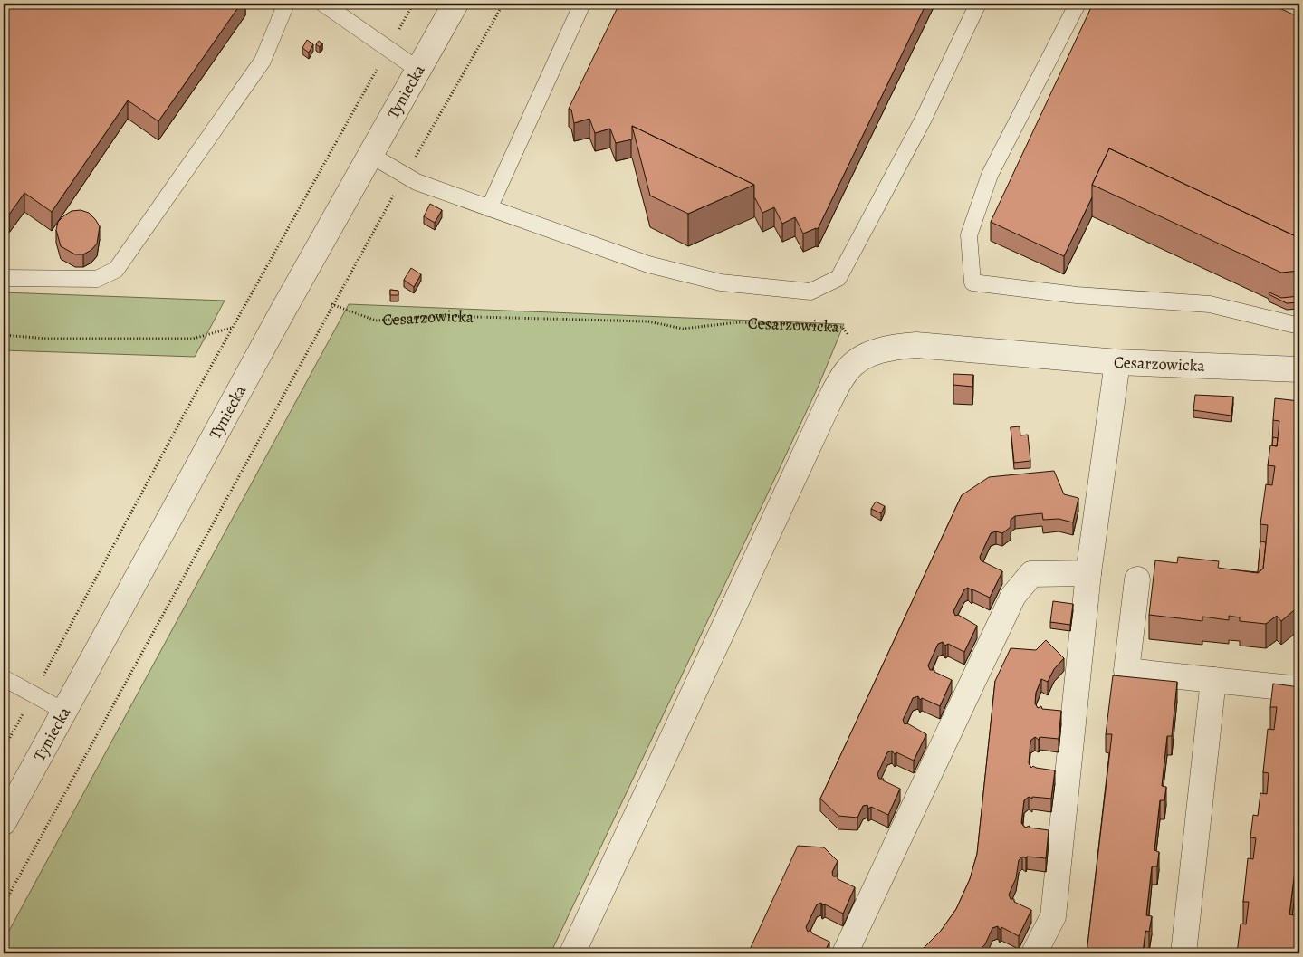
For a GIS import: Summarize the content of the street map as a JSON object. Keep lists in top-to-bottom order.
{
  "streets": {
    "street": ["Tyniecka", "Cesarzowicka"]
  }
}
